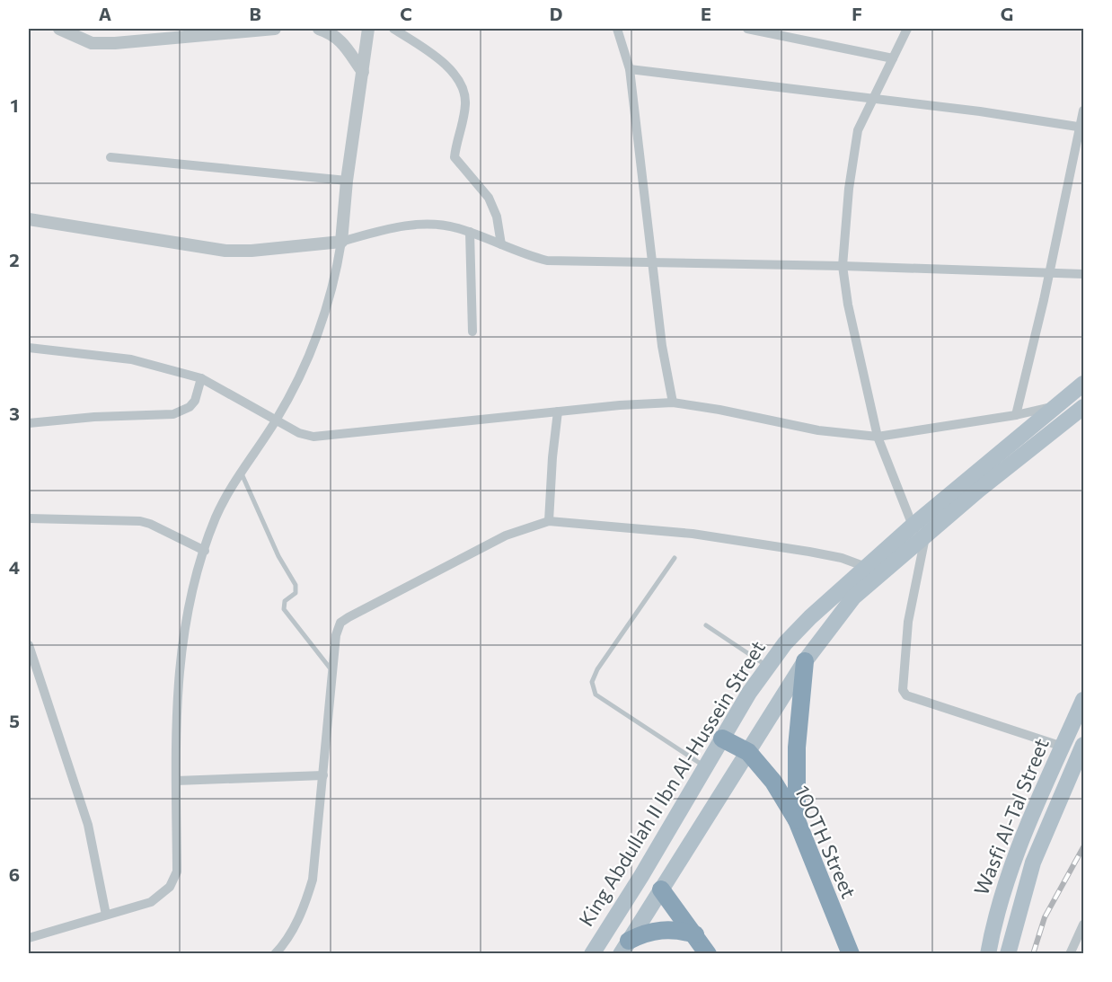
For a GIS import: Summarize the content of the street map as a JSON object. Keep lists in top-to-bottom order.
{
  "streets": {
    "highway": ["100TH Street"],
    "main road": ["King Abdullah II Ibn Al-Hussein Street", "Wasfi Al-Tal Street"]
  },
  "crossings": [
    ["King Abdullah II Ibn Al-Hussein Street", "100TH Street"]
  ],
  "grid": {
    "columns": [
      "A",
      "B",
      "C",
      "D",
      "E",
      "F",
      "G"
    ],
    "rows": [
      "1",
      "2",
      "3",
      "4",
      "5",
      "6"
    ]
  }
}
